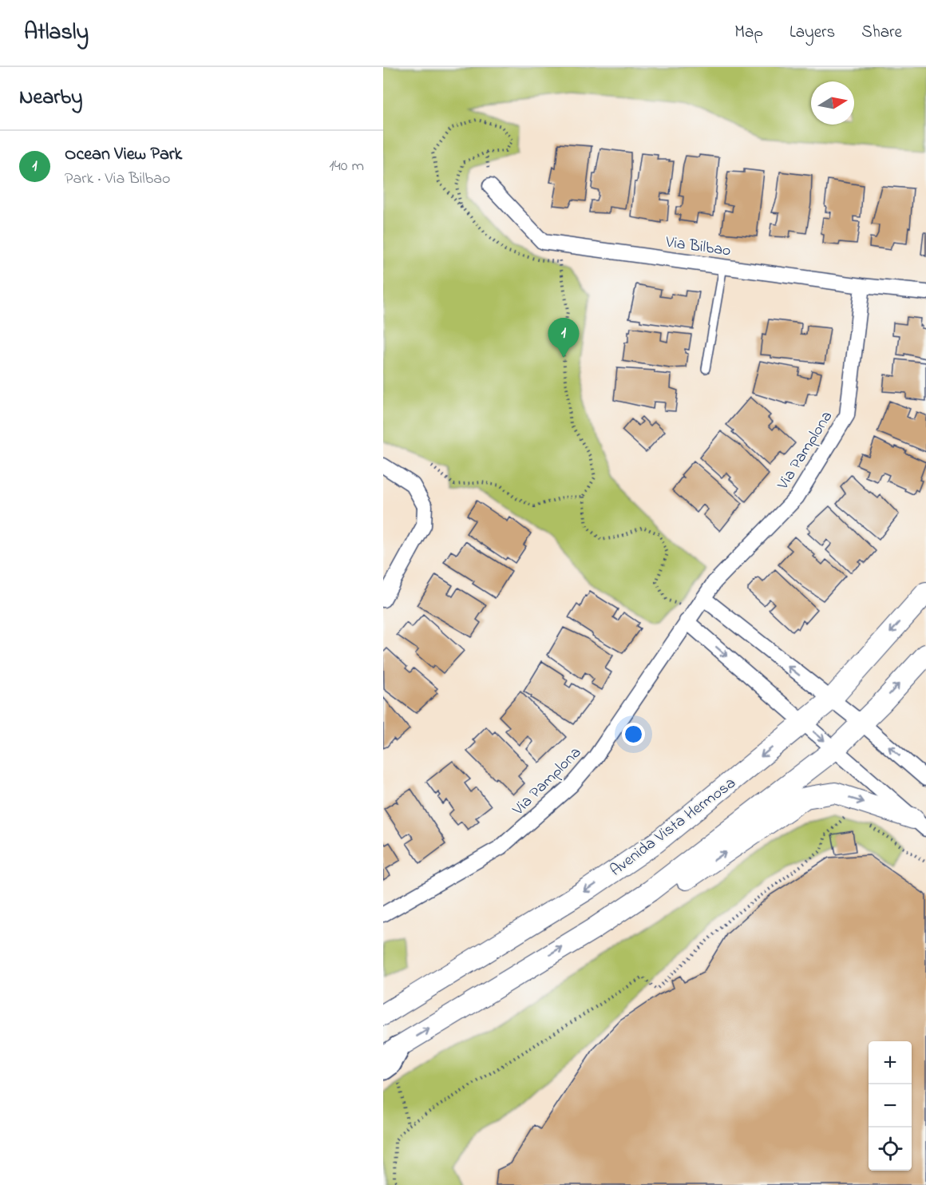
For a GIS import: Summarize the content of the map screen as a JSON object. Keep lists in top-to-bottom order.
{
  "streets": {
    "main road": ["Avenida Vista Hermosa"],
    "street": ["Via Bilbao", "Via Pamplona"]
  },
  "crossings": [
    ["Via Bilbao", "Via Pamplona"]
  ],
  "north": "right",
  "page": {
    "header": "Atlasly",
    "nav": ["Map", "Layers", "Share"],
    "heading": "Nearby",
    "list": [
      {
        "mark": "1",
        "name": "Ocean View Park",
        "note": "Park · Via Bilbao",
        "value": "140 m"
      }
    ],
    "pins": "1",
    "map_buttons": ["+", "−"]
  }
}
